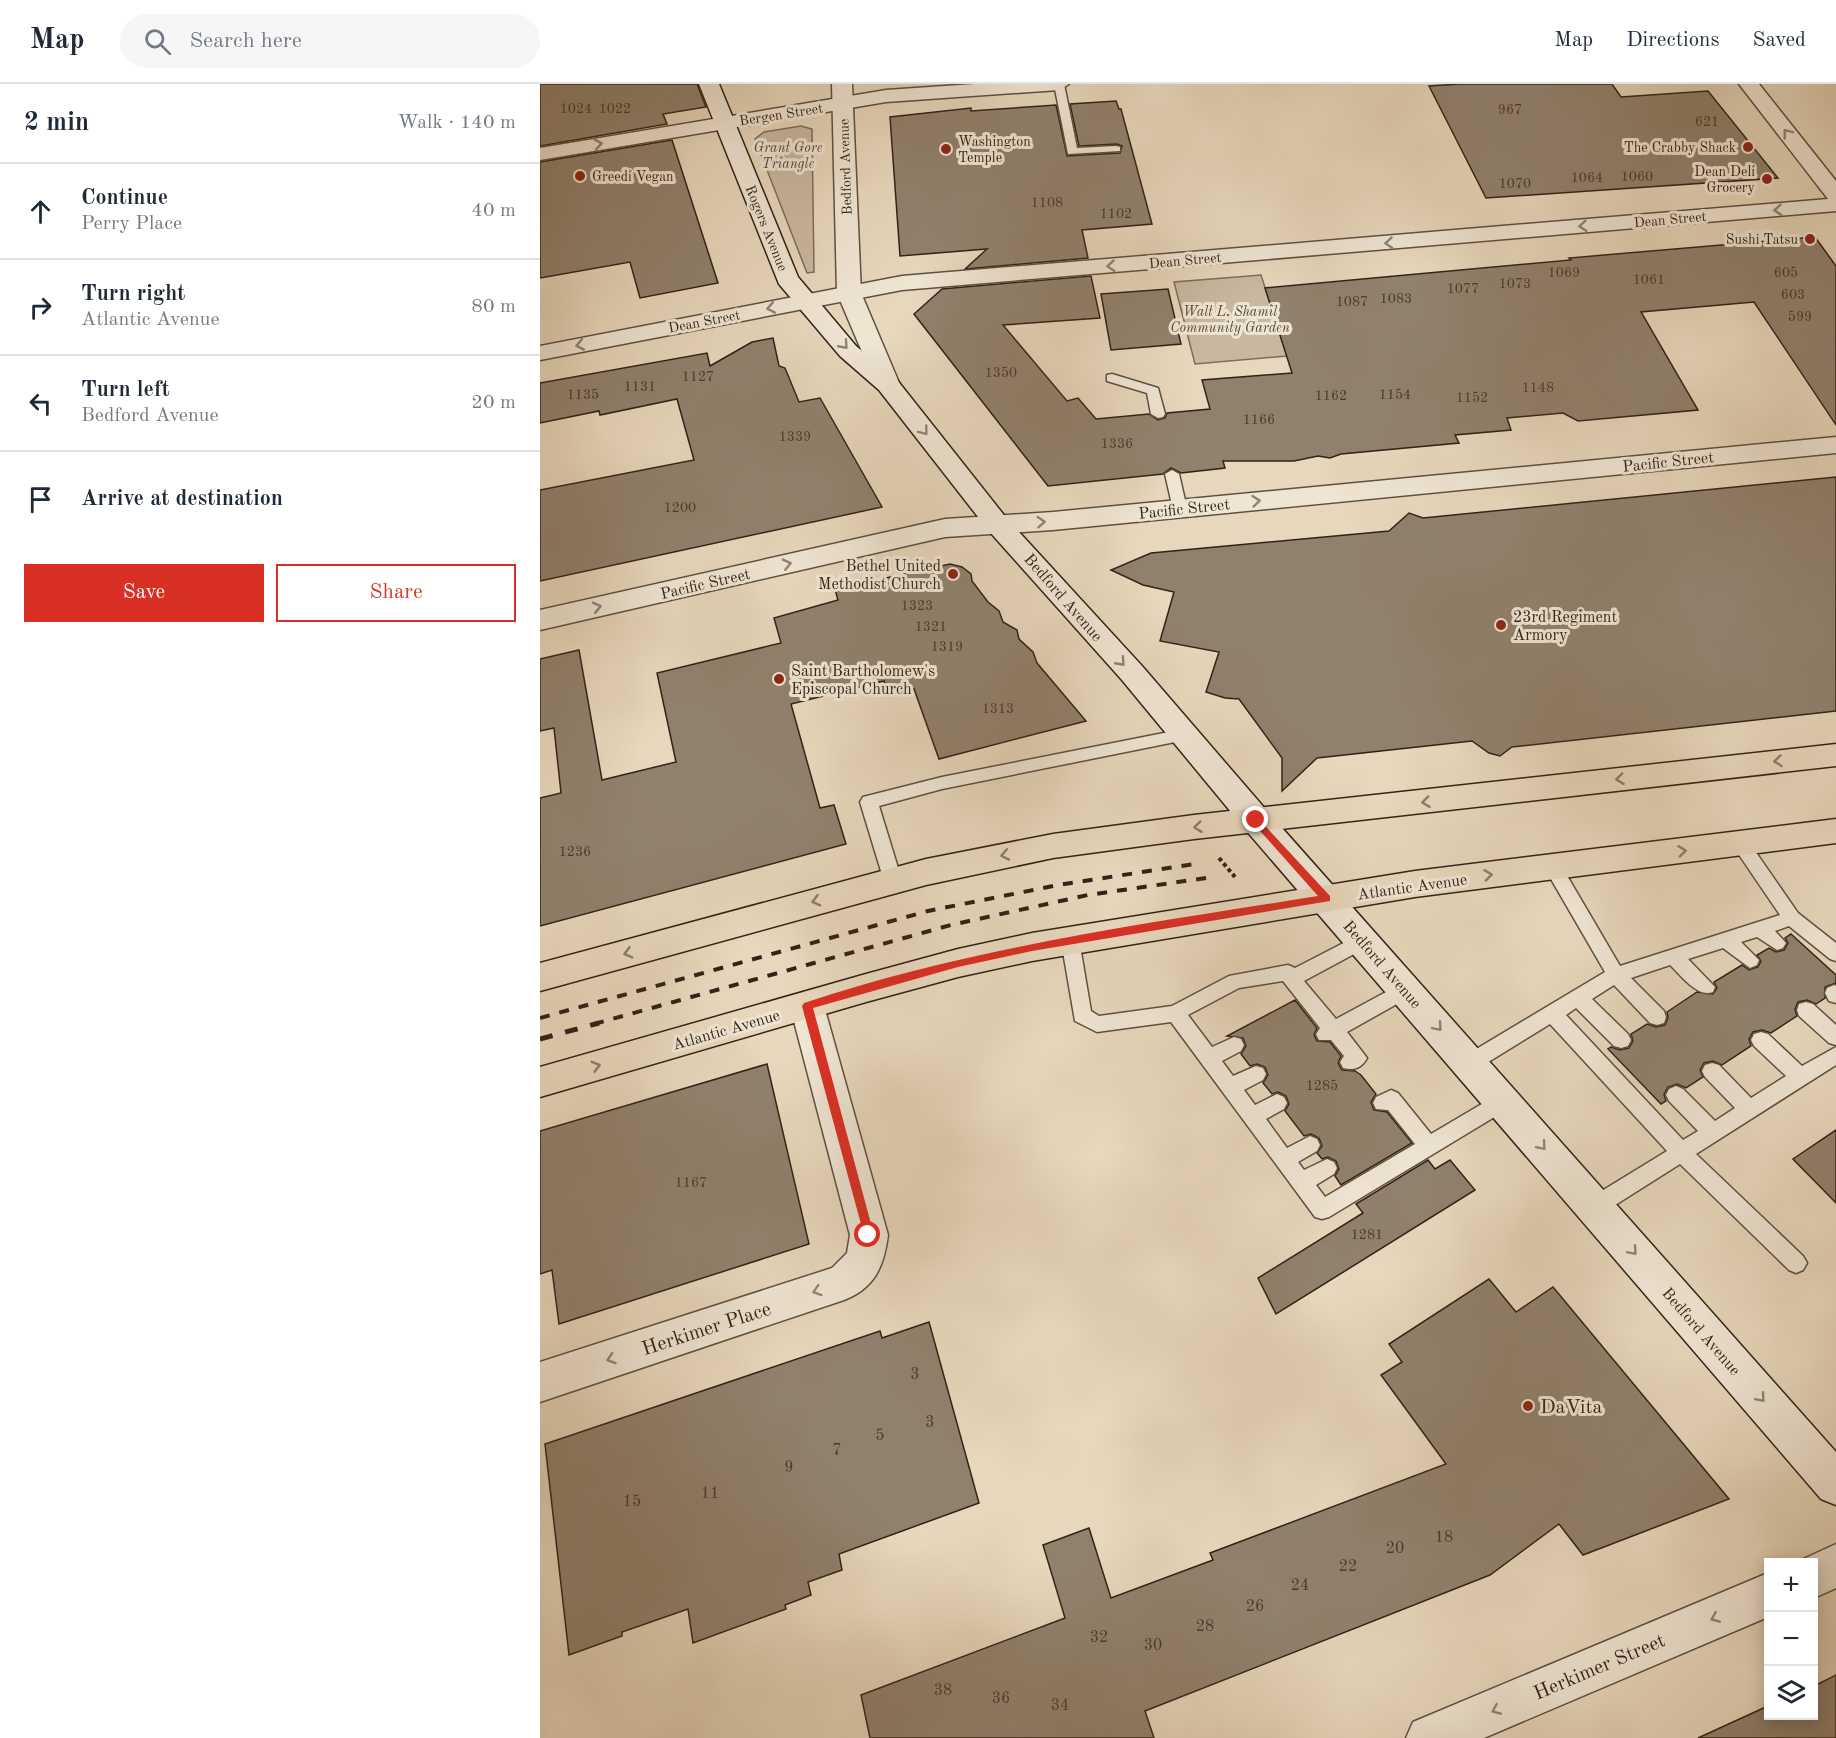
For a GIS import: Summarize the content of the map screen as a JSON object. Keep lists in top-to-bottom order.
{
  "streets": {
    "main road": ["Atlantic Avenue"],
    "street": [
      "Bergen Street",
      "Bedford Avenue",
      "Dean Street",
      "Rogers Avenue",
      "Pacific Street",
      "Herkimer Place",
      "Herkimer Street"
    ]
  },
  "crossings": [
    ["Bergen Street", "Bedford Avenue"],
    ["Bergen Street", "Rogers Avenue"],
    ["Bedford Avenue", "Dean Street"],
    ["Bedford Avenue", "Rogers Avenue"],
    ["Bedford Avenue", "Pacific Street"],
    ["Bedford Avenue", "Atlantic Avenue"],
    ["Dean Street", "Rogers Avenue"],
    ["Atlantic Avenue", "Herkimer Place"]
  ],
  "one_way": [
    "Bergen Street",
    "Bedford Avenue",
    "Dean Street",
    "Pacific Street",
    "Herkimer Street"
  ],
  "parks": ["Grant Gore Triangle", "Walt L. Shamil Community Garden"],
  "places": [
    "The Crabby Shack",
    "Washington Temple",
    "Greedi Vegan",
    "Dean Deli Grocery",
    "Sushi Tatsu",
    "Bethel United Methodist Church",
    "23rd Regiment Armory",
    "Saint Bartholomew's Episcopal Church",
    "DaVita"
  ],
  "house_numbers": [
    "1024",
    "1022",
    "967",
    "621",
    "1060",
    "1064",
    "1070",
    "1108",
    "1102",
    "1069",
    "605",
    "1061",
    "1073",
    "1077",
    "603",
    "1083",
    "1087",
    "599",
    "1350",
    "1127",
    "1131",
    "1148",
    "1135",
    "1154",
    "1162",
    "1152",
    "1166",
    "1339",
    "1336",
    "1200",
    "1323",
    "1321",
    "1319",
    "1313",
    "1236",
    "1285",
    "1167",
    "1281",
    "3",
    "3",
    "5",
    "7",
    "9",
    "11",
    "15",
    "18",
    "20",
    "22",
    "24",
    "26",
    "28",
    "32",
    "30",
    "38",
    "36",
    "34"
  ],
  "page": {
    "header": "Map",
    "search": "Search here",
    "nav": ["Map", "Directions", "Saved"],
    "heading": ["2 min", "Walk · 140 m"],
    "list": [
      ["Continue", "Perry Place", "40 m"],
      ["Turn right", "Atlantic Avenue", "80 m"],
      ["Turn left", "Bedford Avenue", "20 m"],
      "Arrive at destination"
    ],
    "buttons": ["Save", "Share"],
    "map_buttons": ["+", "−"]
  }
}
